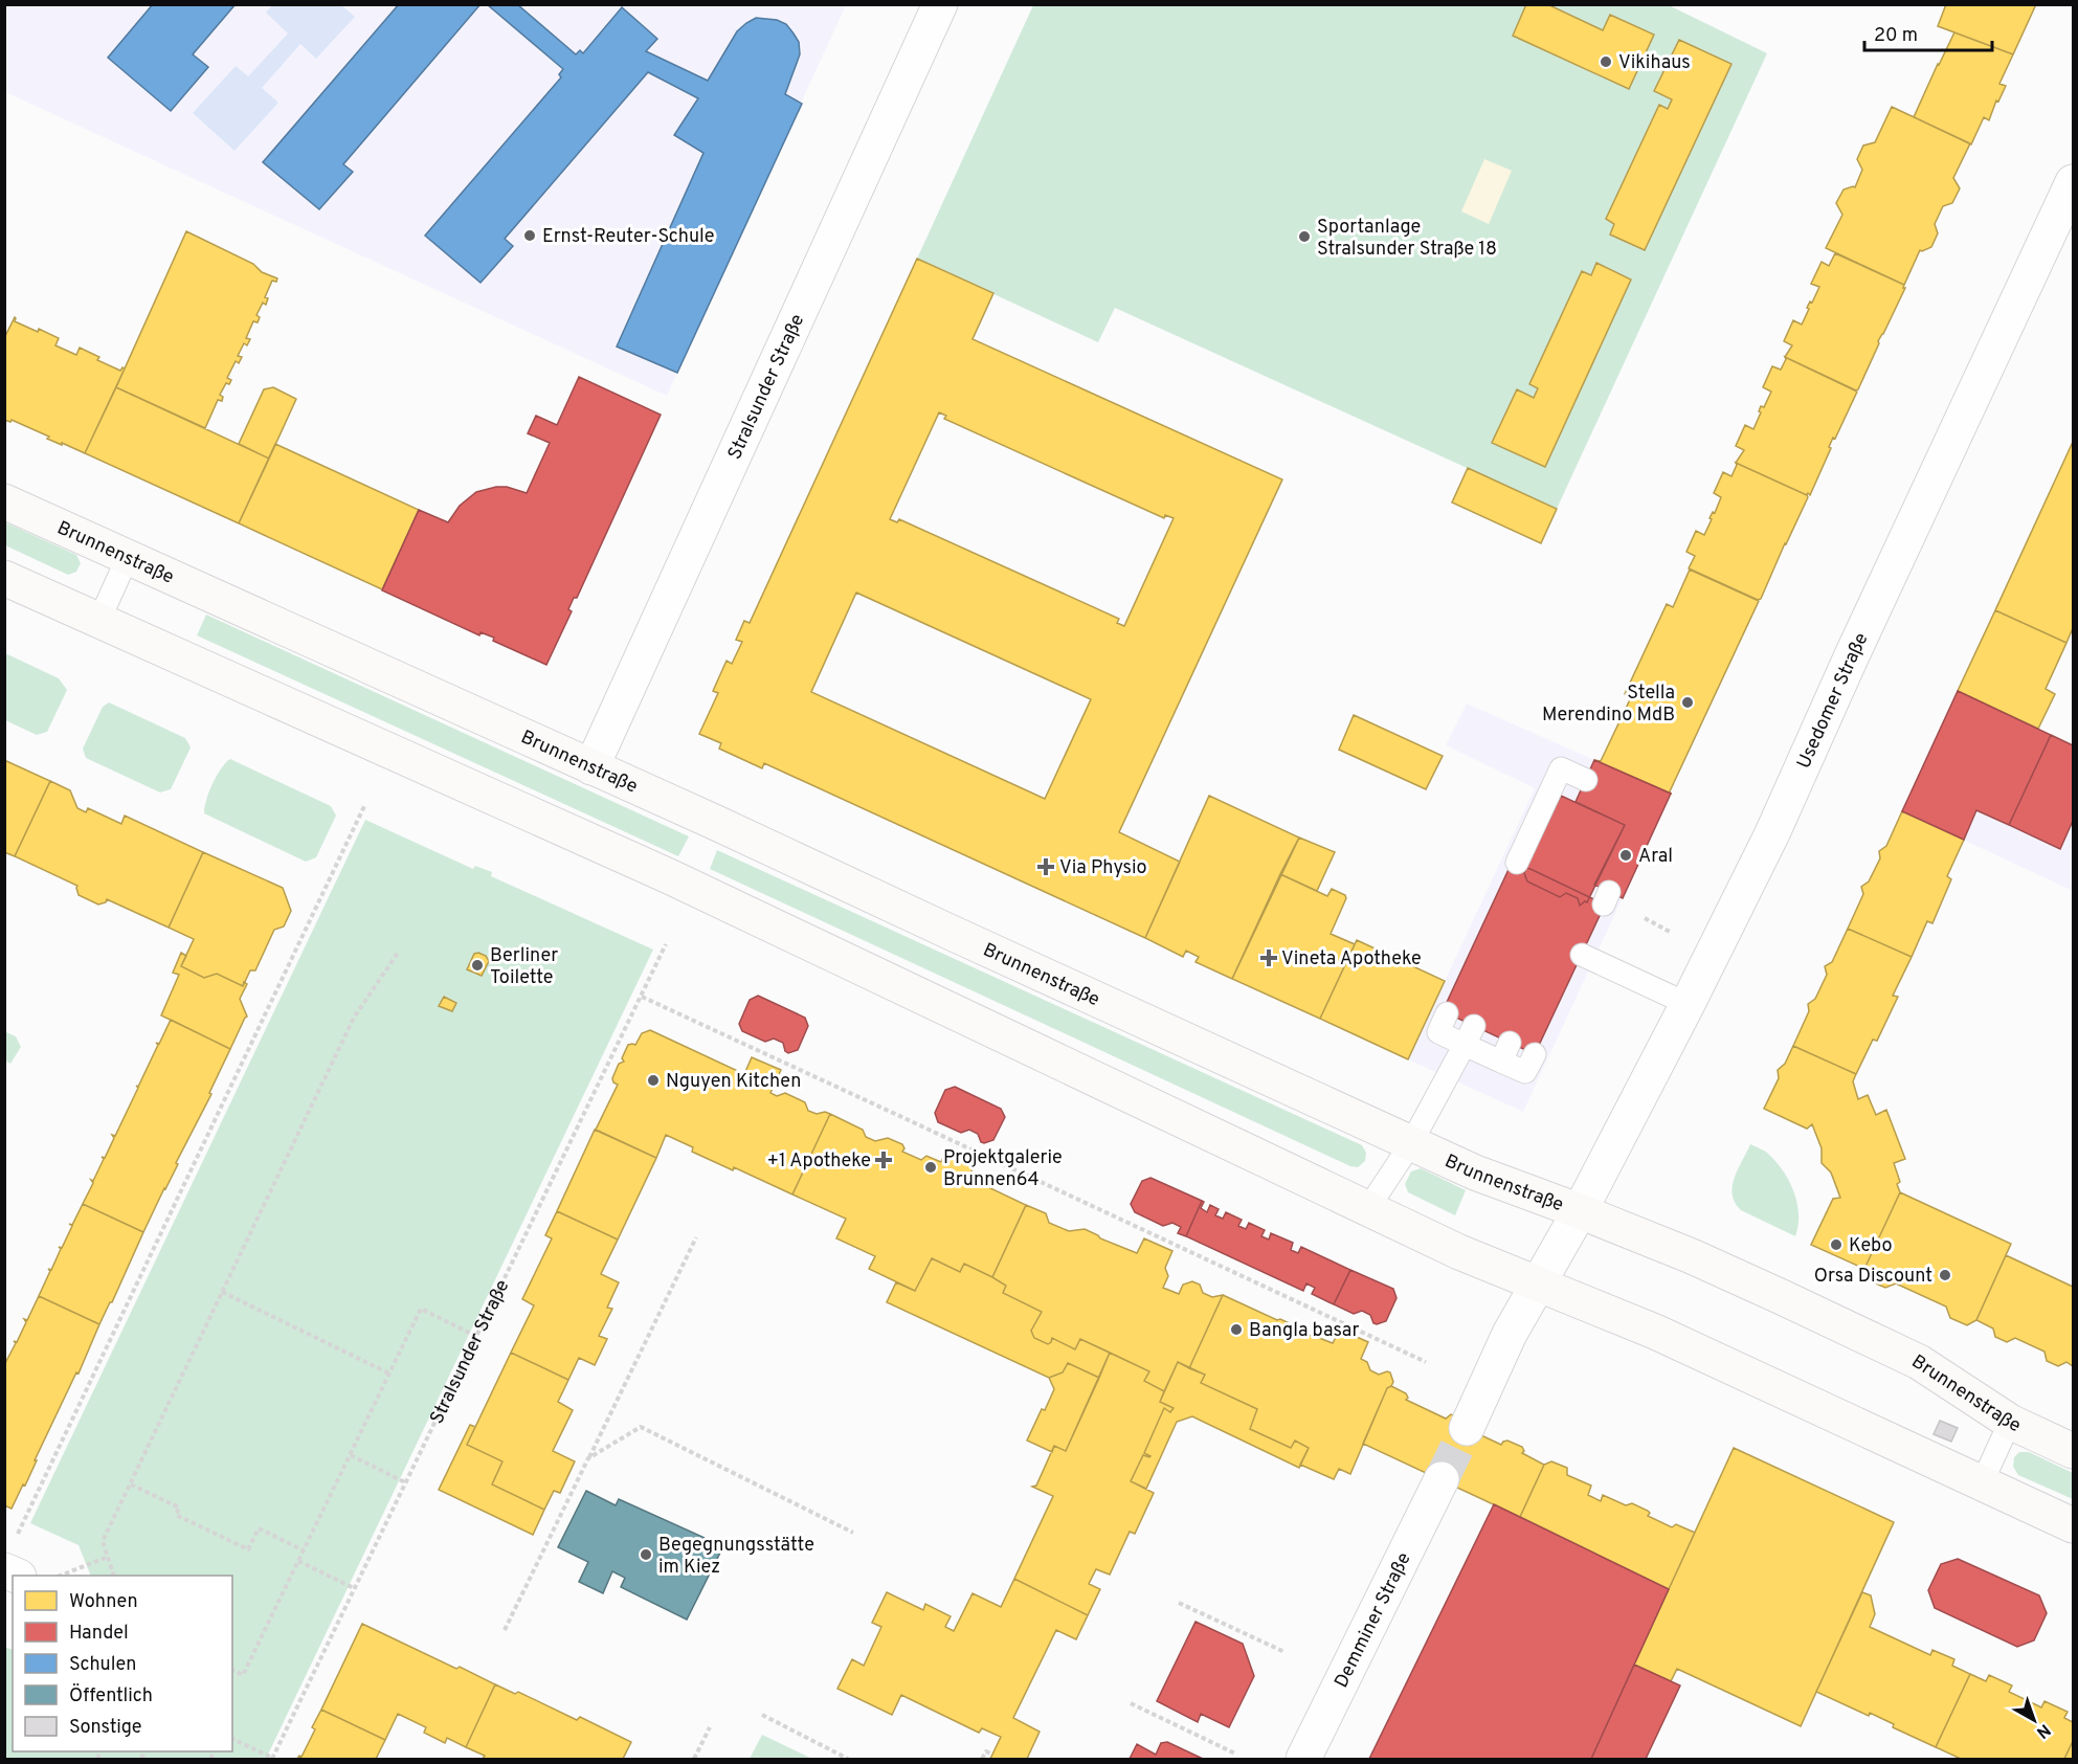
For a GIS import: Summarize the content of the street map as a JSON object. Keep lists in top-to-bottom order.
{
  "streets": {
    "main road": ["Brunnenstraße"],
    "street": ["Stralsunder Straße", "Usedomer Straße", "Demminer Straße"]
  },
  "crossings": [
    ["Stralsunder Straße", "Brunnenstraße"],
    ["Brunnenstraße", "Usedomer Straße"]
  ],
  "places": {
    "other": [
      "Vikihaus",
      "Ernst-Reuter-Schule",
      "Sportanlage Stralsunder Straße 18",
      "Stella Merendino MdB",
      "Aral",
      "Berliner Toilette",
      "Nguyen Kitchen",
      "Projektgalerie Brunnen64",
      "Kebo",
      "Orsa Discount",
      "Bangla basar",
      "Begegnungsstätte im Kiez"
    ],
    "health": ["Via Physio", "Vineta Apotheke", "+1 Apotheke"]
  },
  "legend": [
    "Wohnen",
    "Handel",
    "Schulen",
    "Öffentlich",
    "Sonstige"
  ],
  "scale_bar": "20 m",
  "north": "bottom right"
}
